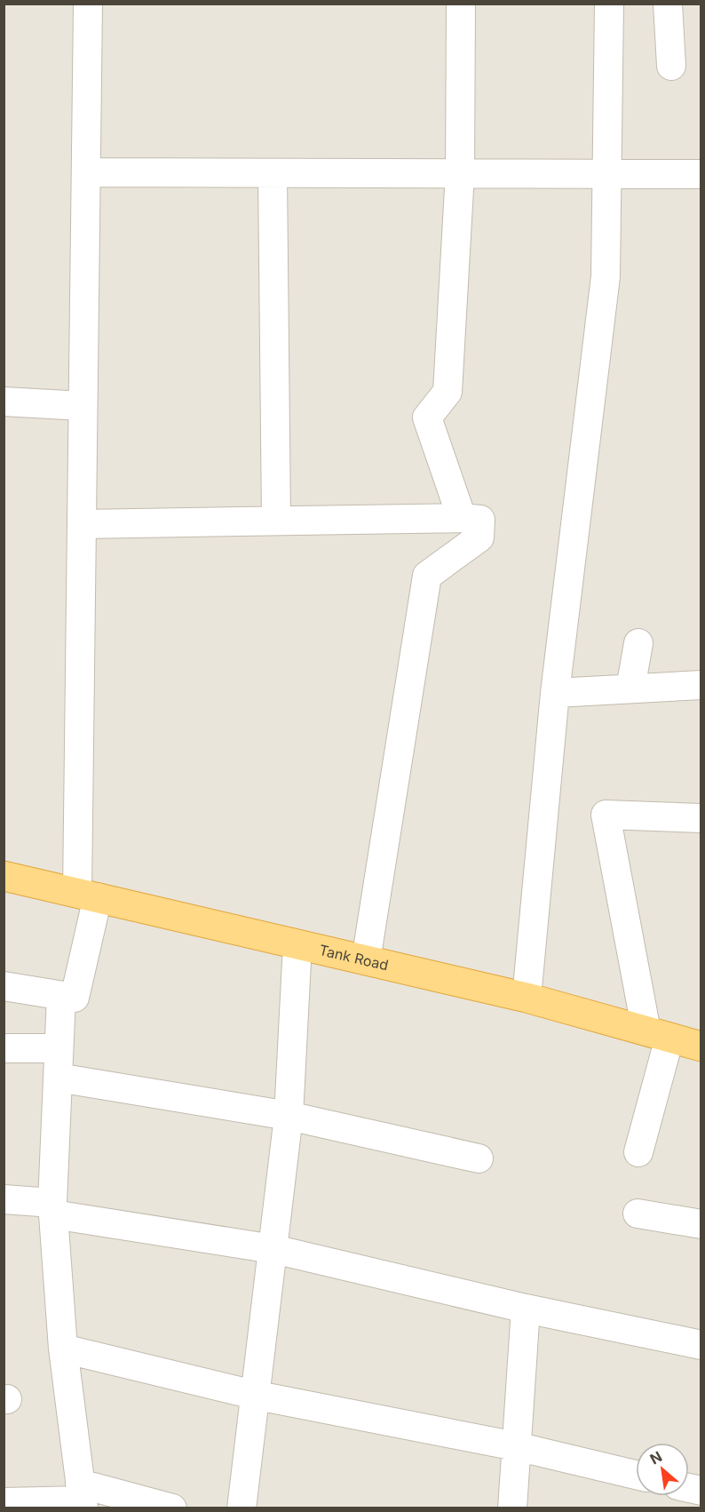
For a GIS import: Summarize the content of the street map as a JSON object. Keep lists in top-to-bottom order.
{
  "streets": {
    "highway": ["Tank Road"]
  },
  "north": "top left"
}
